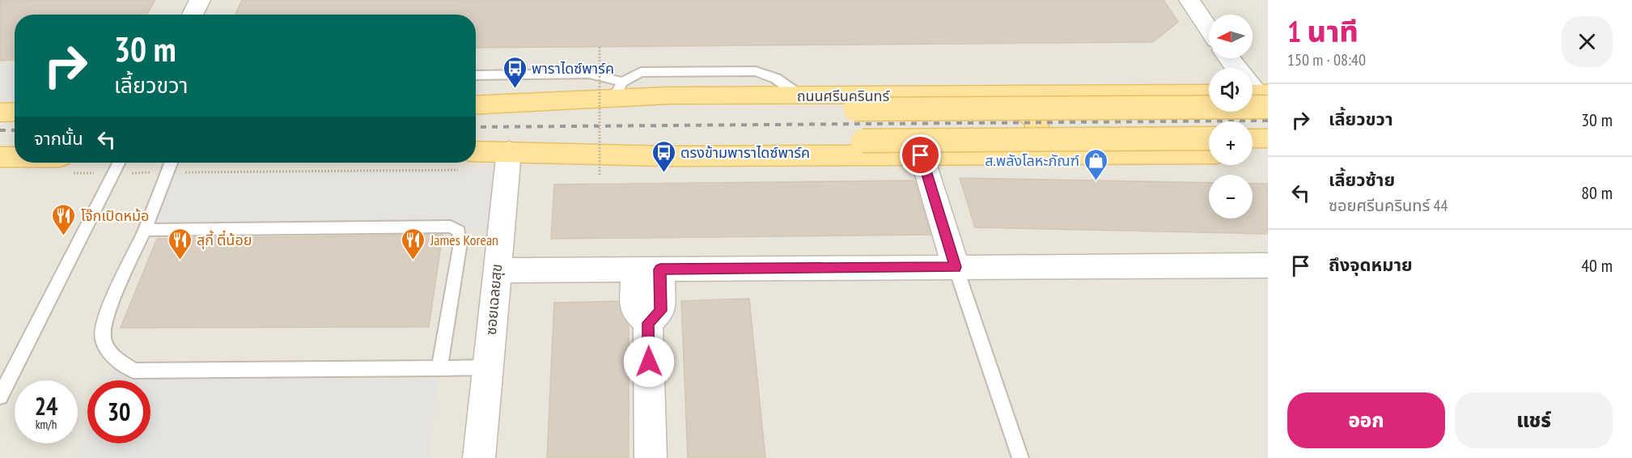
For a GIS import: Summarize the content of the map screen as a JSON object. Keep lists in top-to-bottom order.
{
  "streets": {
    "main road": ["ถนนศรีนครินทร์"],
    "street": ["ซอยเฉลยสุข"]
  },
  "places": {
    "bus stop": ["พาราไดซ์พาร์ค", "ตรงข้ามพาราไดซ์พาร์ค"],
    "shop": ["ส.พลังโลหะภัณฑ์"],
    "restaurant": ["โจ๊กเปิดหม้อ", "สุกี้ ตี๋น้อย", "James Korean"]
  },
  "north": "left",
  "page": {
    "heading": ["1 นาที", "150 m · 08:40"],
    "map_buttons": ["+", "−"],
    "turn": ["30 m", "เลี้ยวขวา"],
    "list": [
      {
        "name": "เลี้ยวขวา",
        "value": "30 m"
      },
      {
        "name": "เลี้ยวซ้าย",
        "note": "ซอยศรีนครินทร์ 44",
        "value": "80 m"
      },
      {
        "name": "ถึงจุดหมาย",
        "value": "40 m"
      }
    ],
    "then": "จากนั้น",
    "speed": "24 km/h",
    "limit": "30",
    "buttons": ["ออก", "แชร์"]
  }
}
